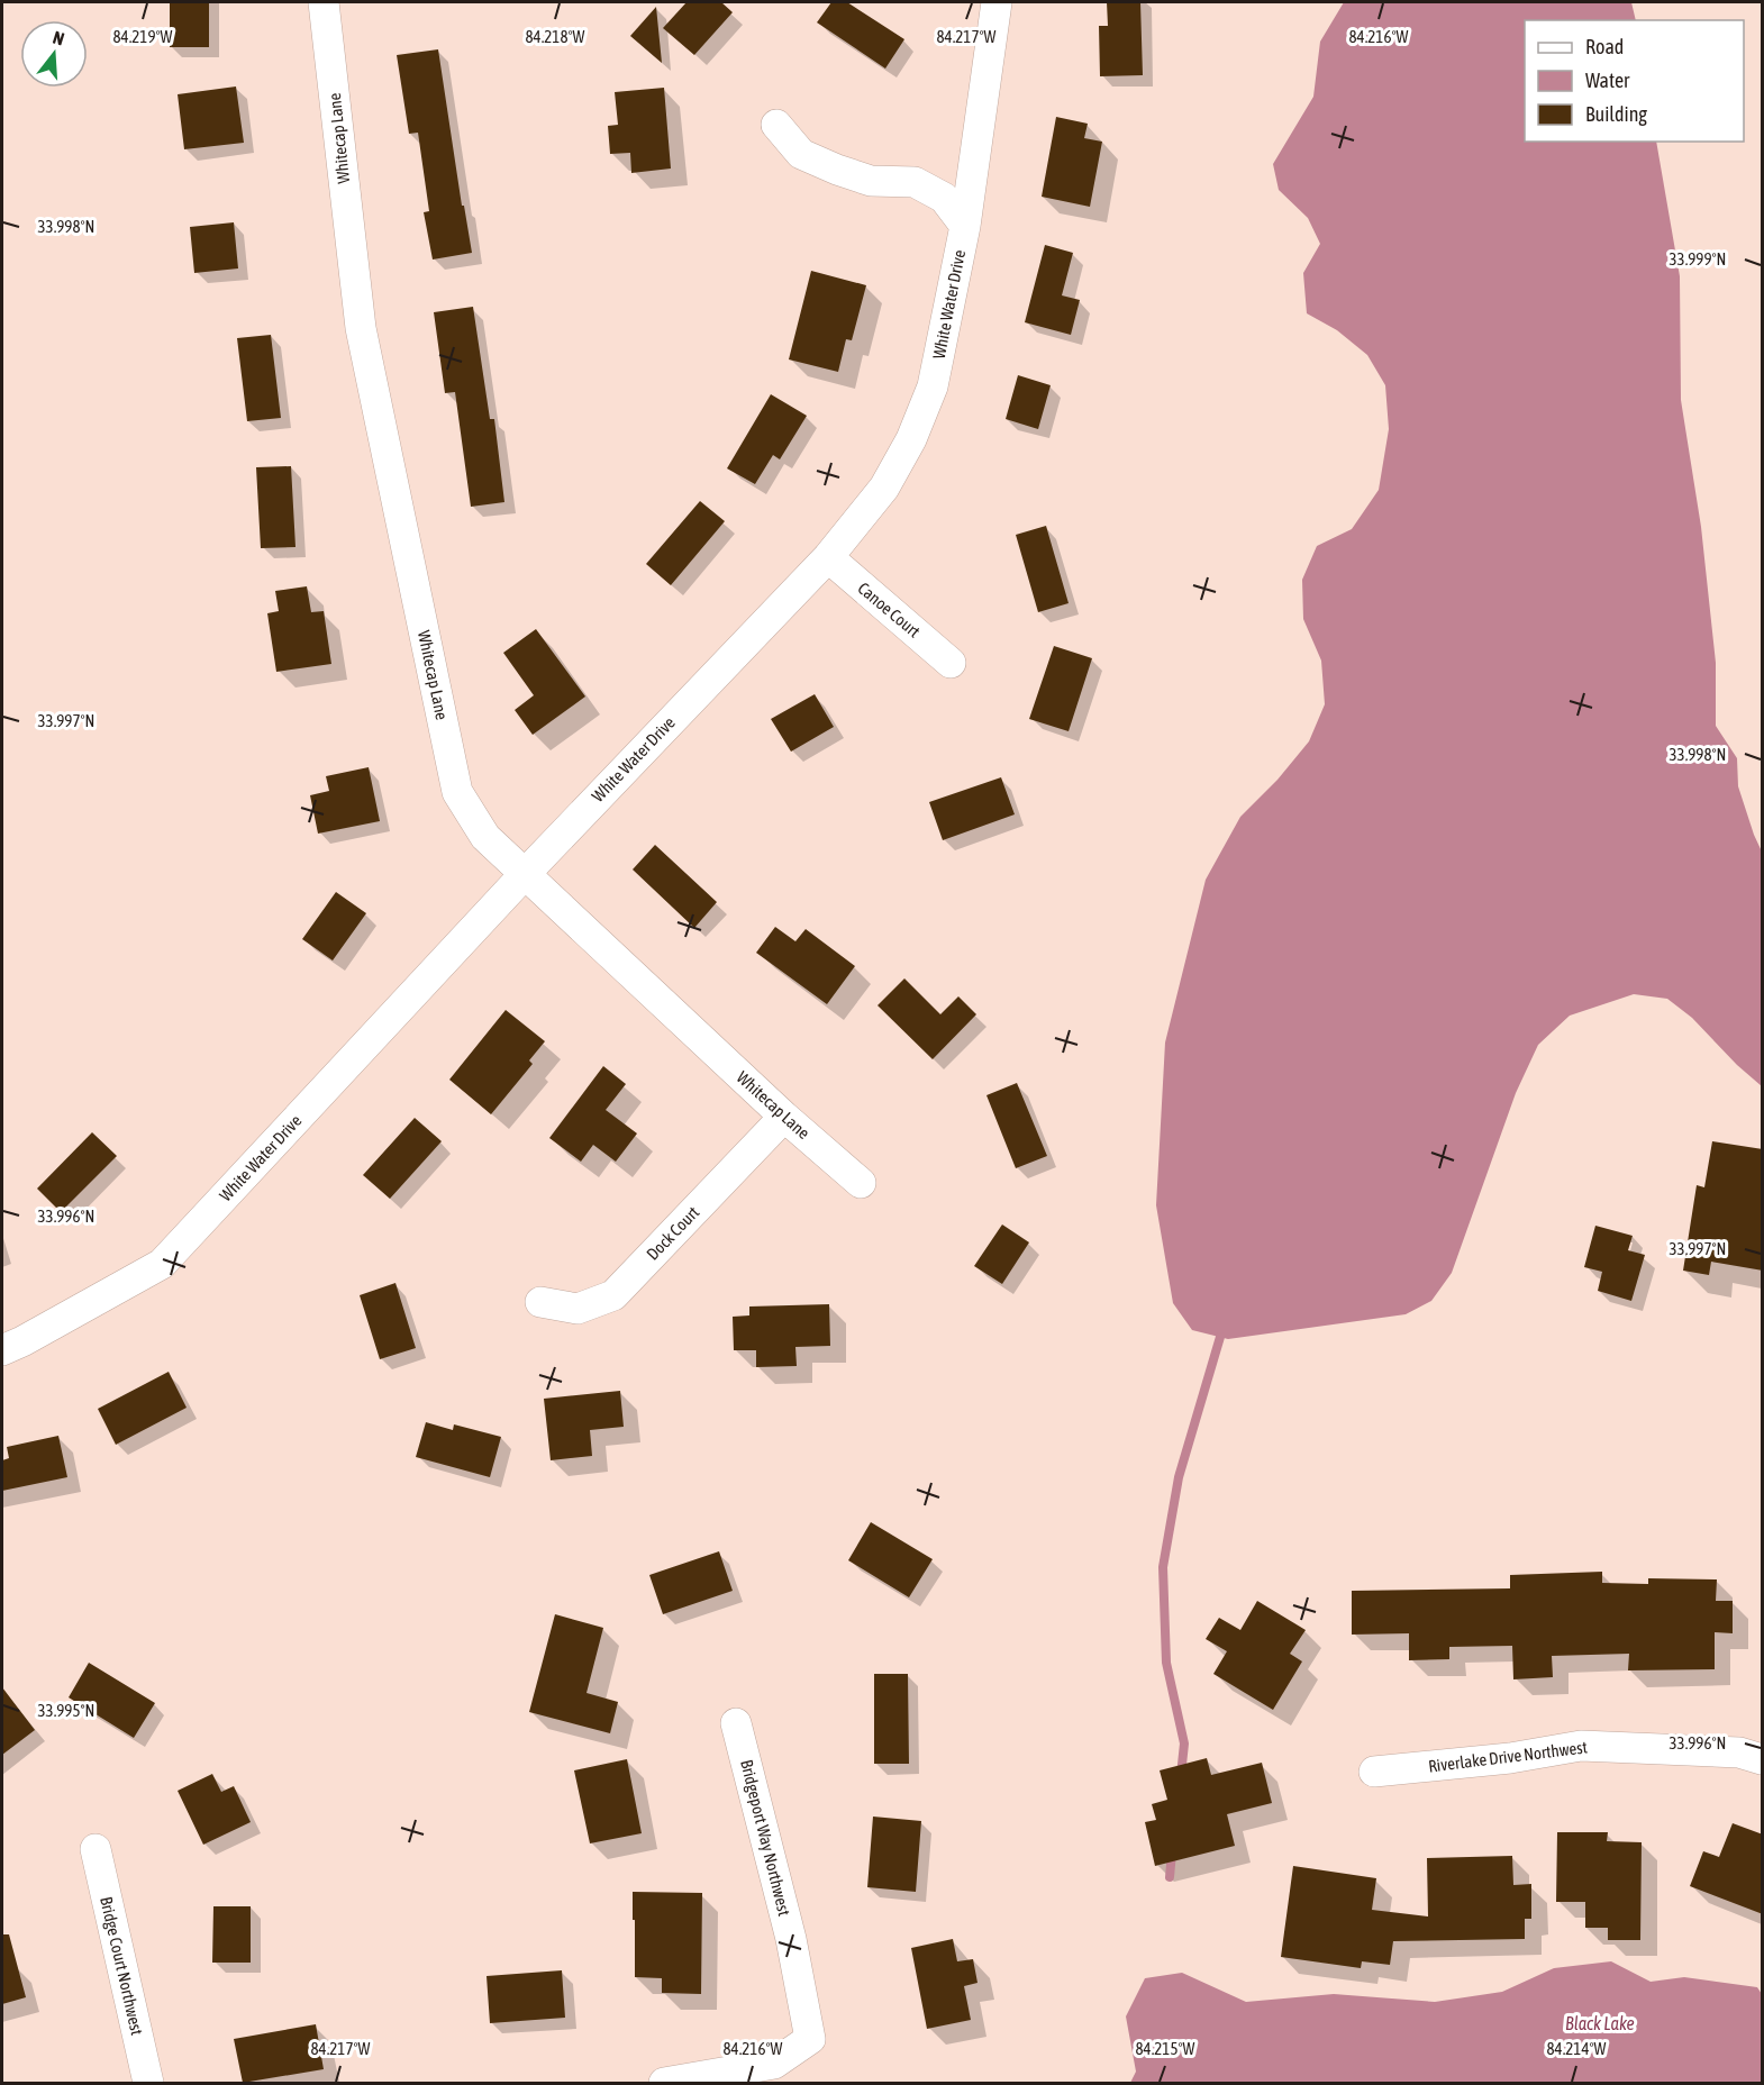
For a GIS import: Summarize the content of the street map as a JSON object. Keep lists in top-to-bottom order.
{
  "streets": {
    "street": [
      "Whitecap Lane",
      "White Water Drive",
      "Canoe Court",
      "Dock Court",
      "Riverlake Drive Northwest",
      "Bridgeport Way Northwest",
      "Bridge Court Northwest"
    ]
  },
  "crossings": [
    ["Whitecap Lane", "White Water Drive"],
    ["Whitecap Lane", "Dock Court"],
    ["White Water Drive", "Canoe Court"]
  ],
  "water": ["Black Lake"],
  "legend": ["Road", "Water", "Building"],
  "north": "top",
  "coordinates": [
    "84.219°W",
    "84.218°W",
    "84.217°W",
    "84.216°W",
    "33.998°N",
    "33.999°N",
    "33.997°N",
    "33.996°N",
    "33.995°N",
    "84.215°W",
    "84.214°W"
  ]
}
